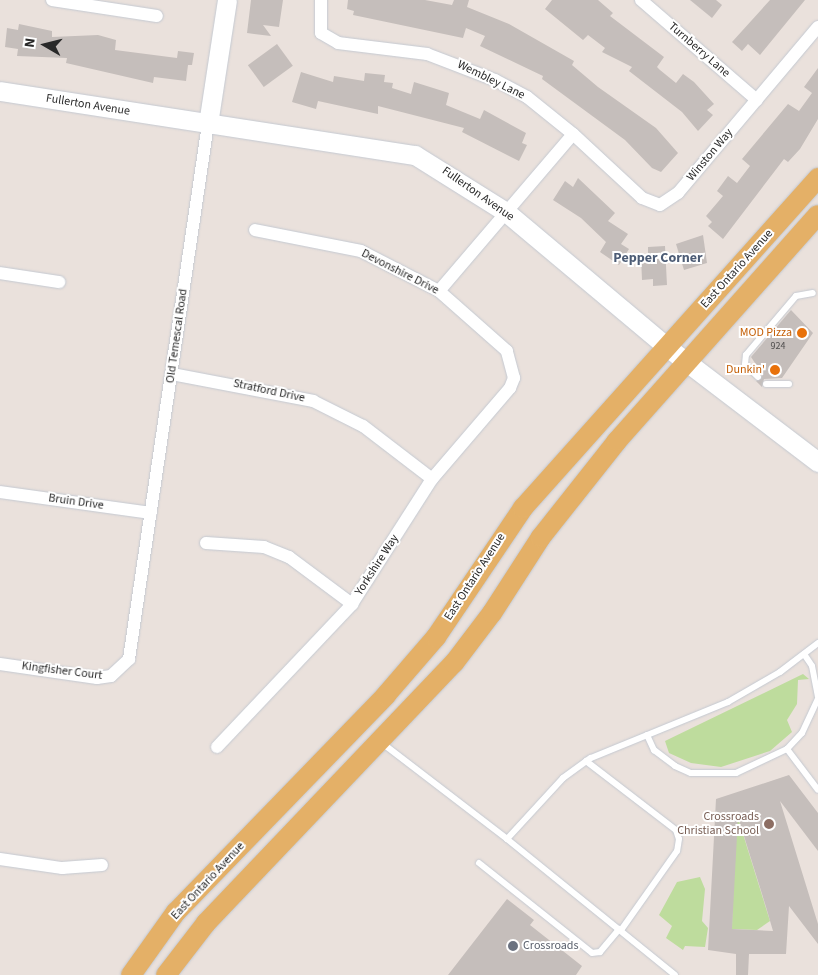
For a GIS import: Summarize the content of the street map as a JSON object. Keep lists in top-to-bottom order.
{
  "streets": {
    "main road": ["Fullerton Avenue", "East Ontario Avenue", "Old Temescal Road"],
    "street": [
      "Turnberry Lane",
      "Wembley Lane",
      "Winston Way",
      "Devonshire Drive",
      "Stratford Drive",
      "Bruin Drive",
      "Yorkshire Way",
      "Kingfisher Court"
    ]
  },
  "crossings": [
    ["Turnberry Lane", "Winston Way"],
    ["Wembley Lane", "Winston Way"],
    ["Fullerton Avenue", "East Ontario Avenue"],
    ["Fullerton Avenue", "Old Temescal Road"],
    ["Devonshire Drive", "Yorkshire Way"],
    ["Old Temescal Road", "Stratford Drive"],
    ["Old Temescal Road", "Bruin Drive"],
    ["Old Temescal Road", "Kingfisher Court"],
    ["Stratford Drive", "Yorkshire Way"]
  ],
  "districts": ["Pepper Corner"],
  "places": [
    "MOD Pizza",
    "Dunkin'",
    "Crossroads Christian School",
    "Crossroads"
  ],
  "house_numbers": ["924"],
  "north": "left"
}
